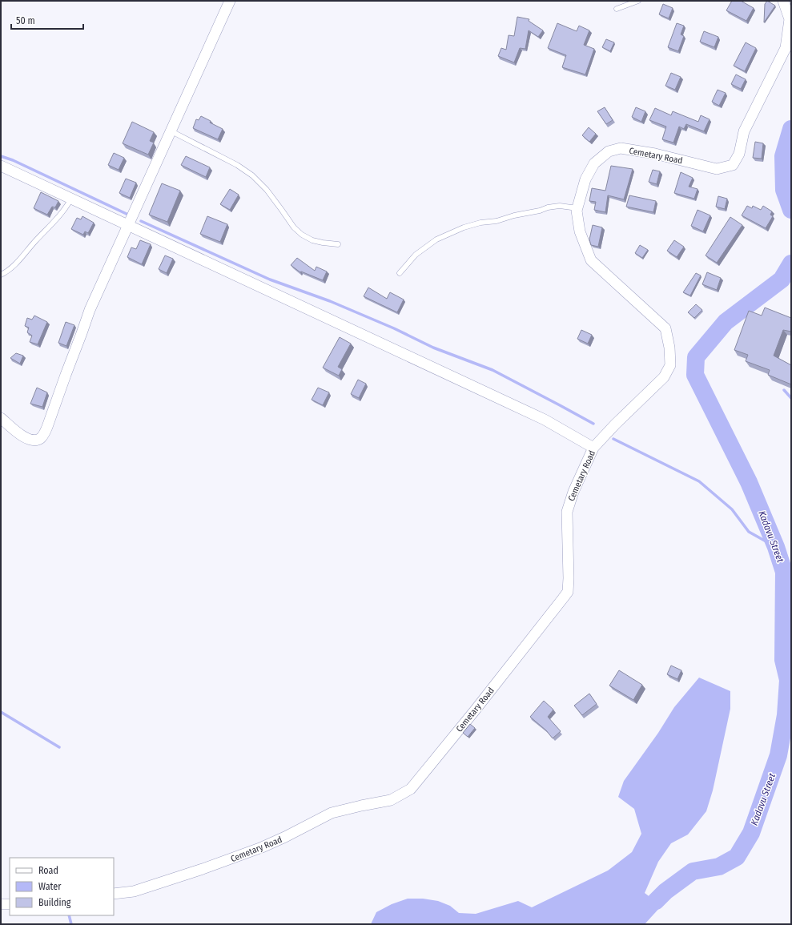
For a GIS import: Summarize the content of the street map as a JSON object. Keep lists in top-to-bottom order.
{
  "streets": {
    "street": ["Cemetary Road"]
  },
  "water": ["Kadavu Street"],
  "legend": ["Road", "Water", "Building"],
  "scale_bar": "50 m"
}
